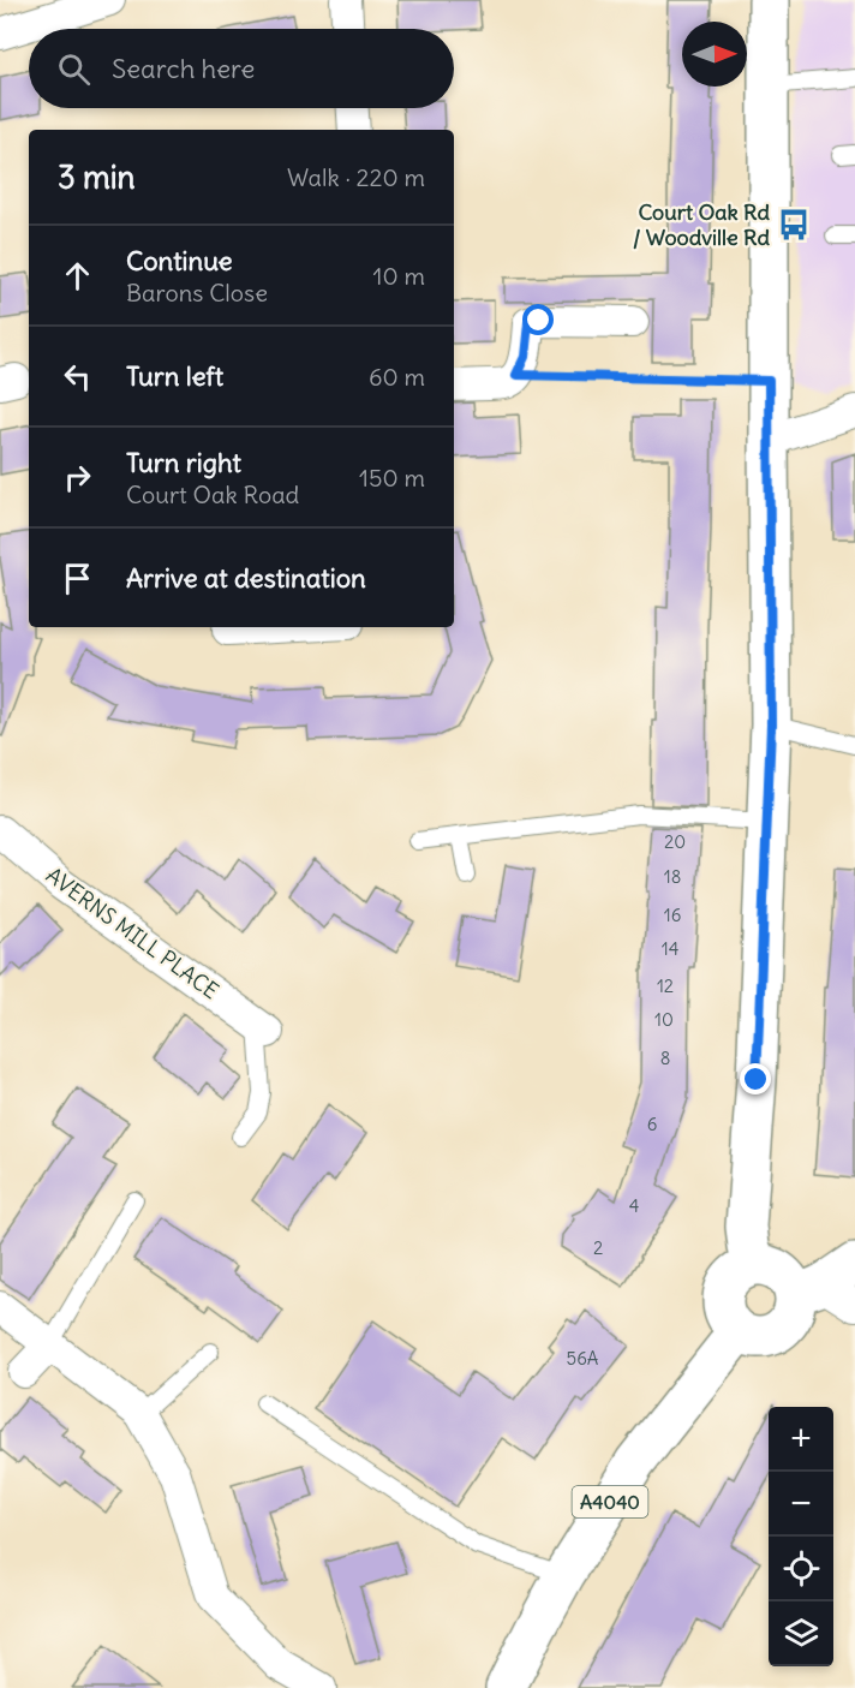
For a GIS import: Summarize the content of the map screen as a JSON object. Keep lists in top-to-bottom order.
{
  "streets": {
    "main road": ["A4040"],
    "street": ["AVERNS MILL PLACE"]
  },
  "places": {
    "bus stop": ["Court Oak Rd / Woodville Rd"]
  },
  "house_numbers": [
    "20",
    "18",
    "16",
    "14",
    "12",
    "10",
    "8",
    "6",
    "4",
    "2",
    "56A"
  ],
  "north": "right",
  "page": {
    "search": "Search here",
    "heading": ["3 min", "Walk · 220 m"],
    "list": [
      ["Continue", "Barons Close", "10 m"],
      ["Turn left", "60 m"],
      ["Turn right", "Court Oak Road", "150 m"],
      "Arrive at destination"
    ],
    "map_buttons": ["+", "−"]
  }
}
